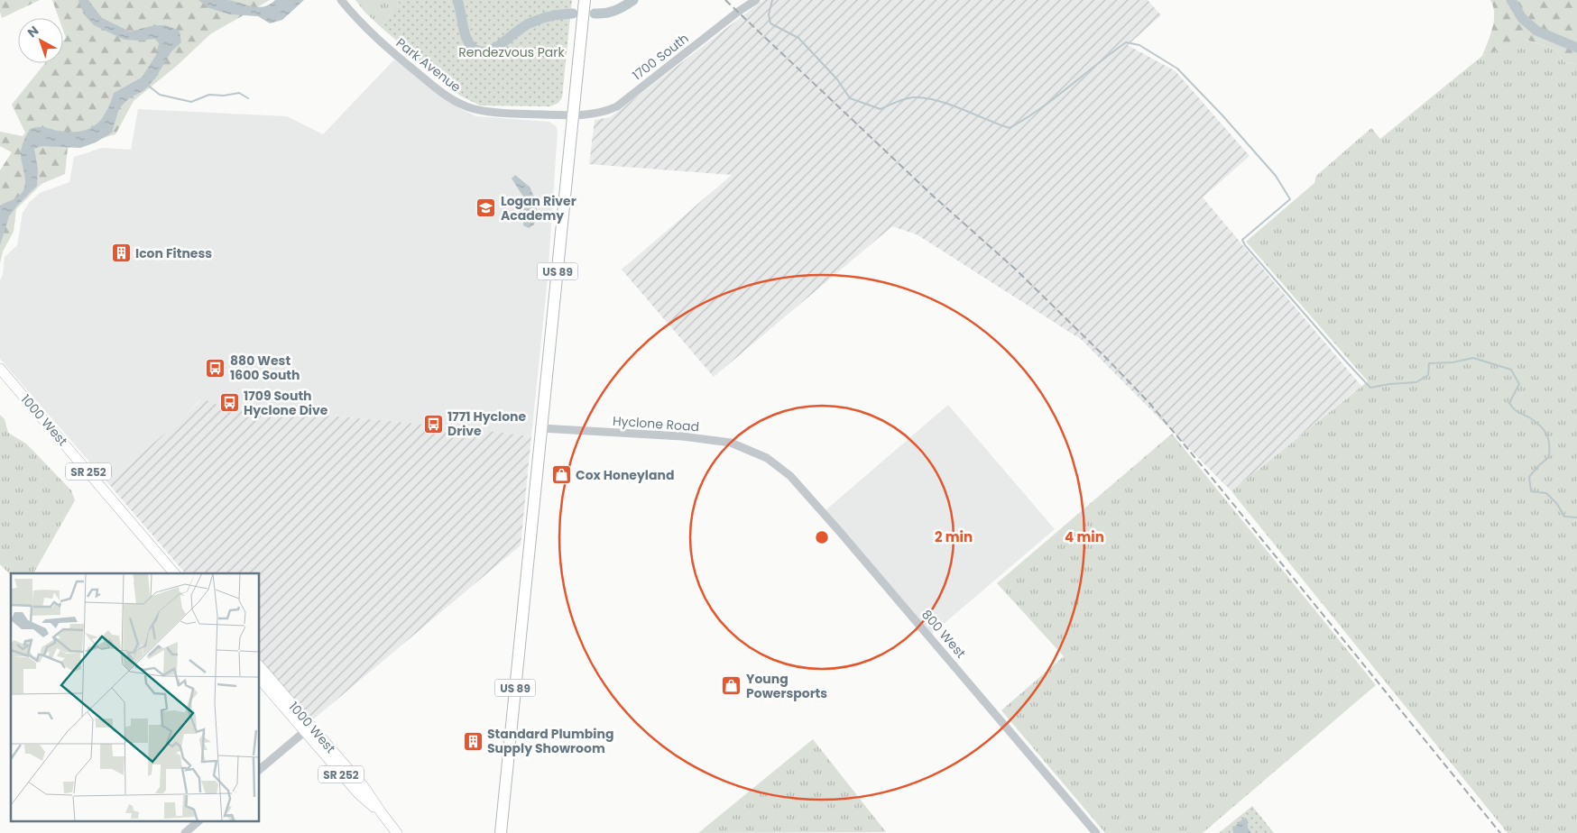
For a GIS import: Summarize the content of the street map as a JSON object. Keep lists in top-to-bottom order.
{
  "streets": {
    "highway": ["US 89"],
    "main road": ["1000 West", "SR 252"],
    "street": [
      "1700 South",
      "Park Avenue",
      "Hyclone Road",
      "800 West"
    ]
  },
  "crossings": [
    ["1700 South", "Park Avenue"],
    ["1700 South", "US 89"],
    ["Park Avenue", "US 89"],
    ["US 89", "Hyclone Road"],
    ["1000 West", "SR 252"],
    ["Hyclone Road", "800 West"]
  ],
  "parks": ["Rendezvous Park"],
  "places": {
    "school or university": ["Logan River Academy"],
    "building": ["Icon Fitness", "Standard Plumbing Supply Showroom"],
    "bus stop": ["880 West 1600 South", "1709 South Hyclone Dive", "1771 Hyclone Drive"],
    "shop": ["Cox Honeyland", "Young Powersports"]
  },
  "north": "top left",
  "rings": ["2 min", "4 min"]
}
